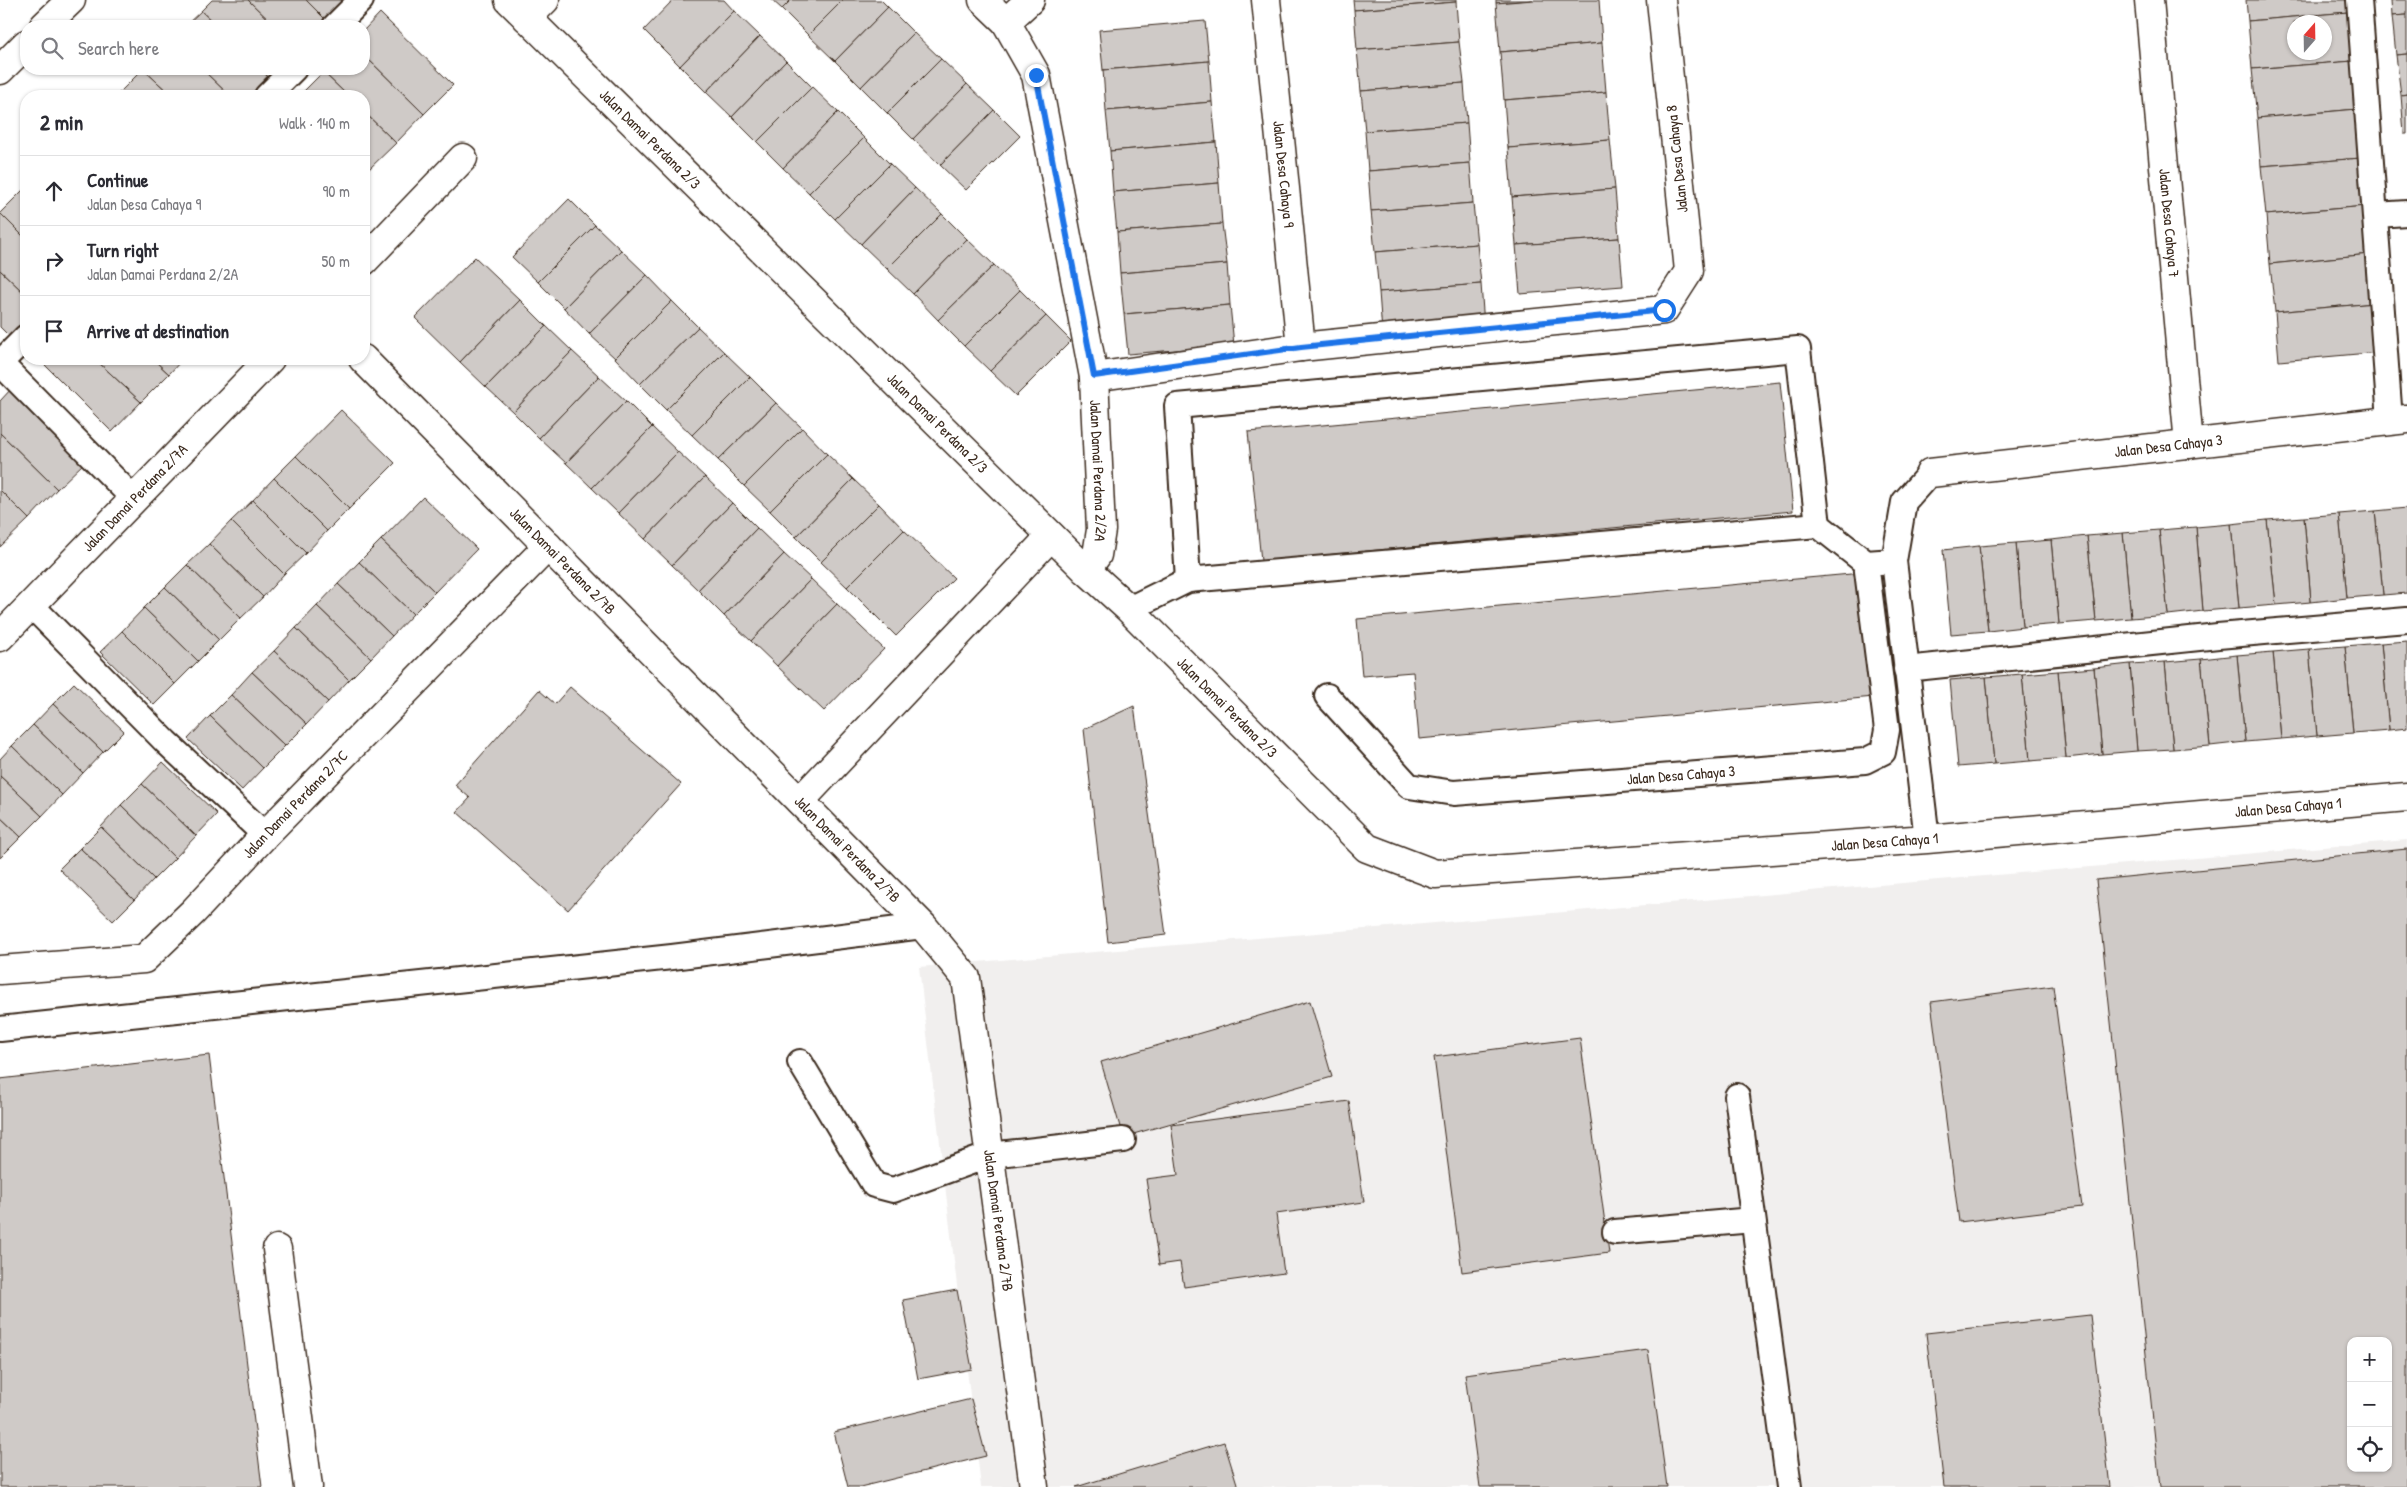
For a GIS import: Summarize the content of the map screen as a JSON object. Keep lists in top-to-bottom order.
{
  "streets": {
    "street": [
      "Jalan Damai Perdana 2/3",
      "Jalan Desa Cahaya 8",
      "Jalan Desa Cahaya 9",
      "Jalan Desa Cahaya 7",
      "Jalan Desa Cahaya 3",
      "Jalan Damai Perdana 2/2A",
      "Jalan Damai Perdana 2/7A",
      "Jalan Damai Perdana 2/7B",
      "Jalan Damai Perdana 2/7C",
      "Jalan Desa Cahaya 1"
    ]
  },
  "crossings": [
    ["Jalan Damai Perdana 2/3", "Jalan Damai Perdana 2/2A"],
    ["Jalan Damai Perdana 2/3", "Jalan Desa Cahaya 1"],
    ["Jalan Desa Cahaya 8", "Jalan Desa Cahaya 9"],
    ["Jalan Desa Cahaya 7", "Jalan Desa Cahaya 3"],
    ["Jalan Damai Perdana 2/7B", "Jalan Damai Perdana 2/7C"]
  ],
  "north": "top",
  "page": {
    "search": "Search here",
    "heading": ["2 min", "Walk · 140 m"],
    "list": [
      ["Continue", "Jalan Desa Cahaya 9", "90 m"],
      ["Turn right", "Jalan Damai Perdana 2/2A", "50 m"],
      "Arrive at destination"
    ],
    "map_buttons": ["+", "−"]
  }
}
